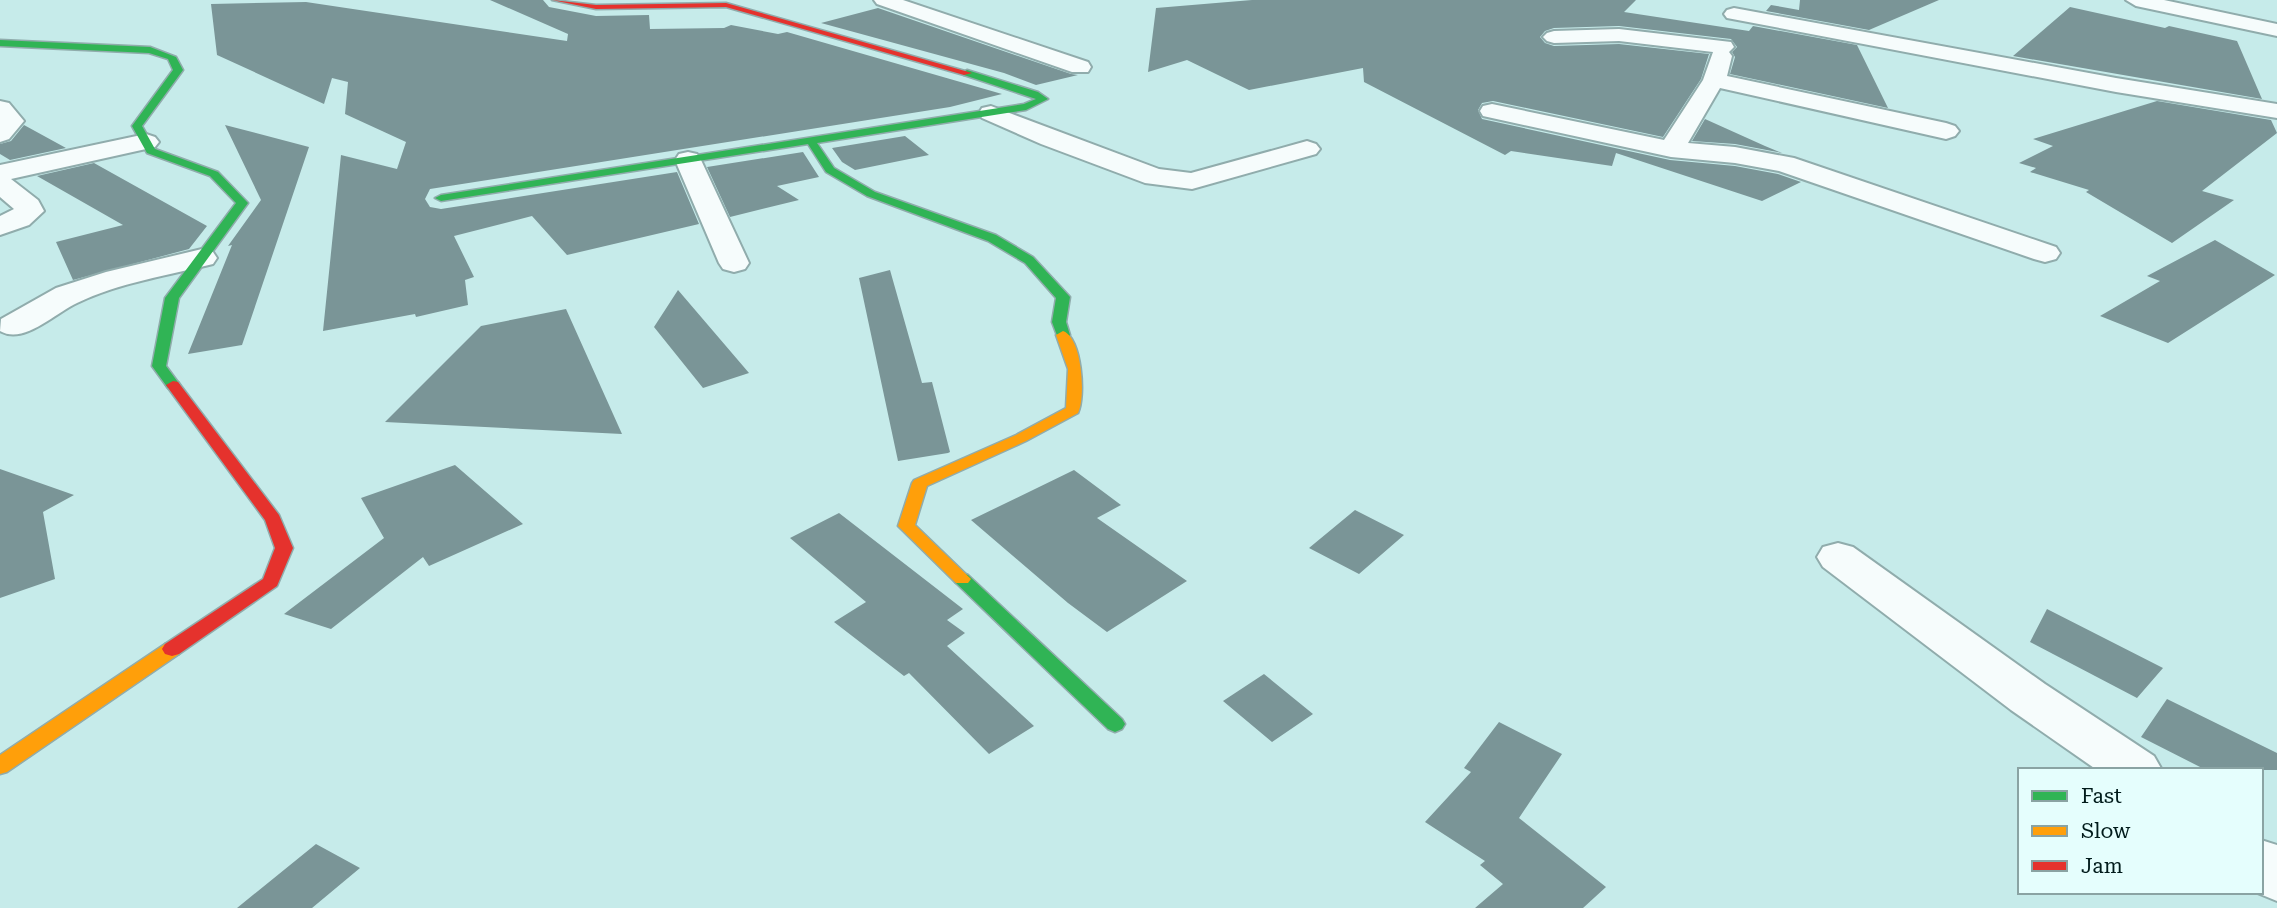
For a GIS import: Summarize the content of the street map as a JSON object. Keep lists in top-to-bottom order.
{
  "legend": ["Fast", "Slow", "Jam"]
}
